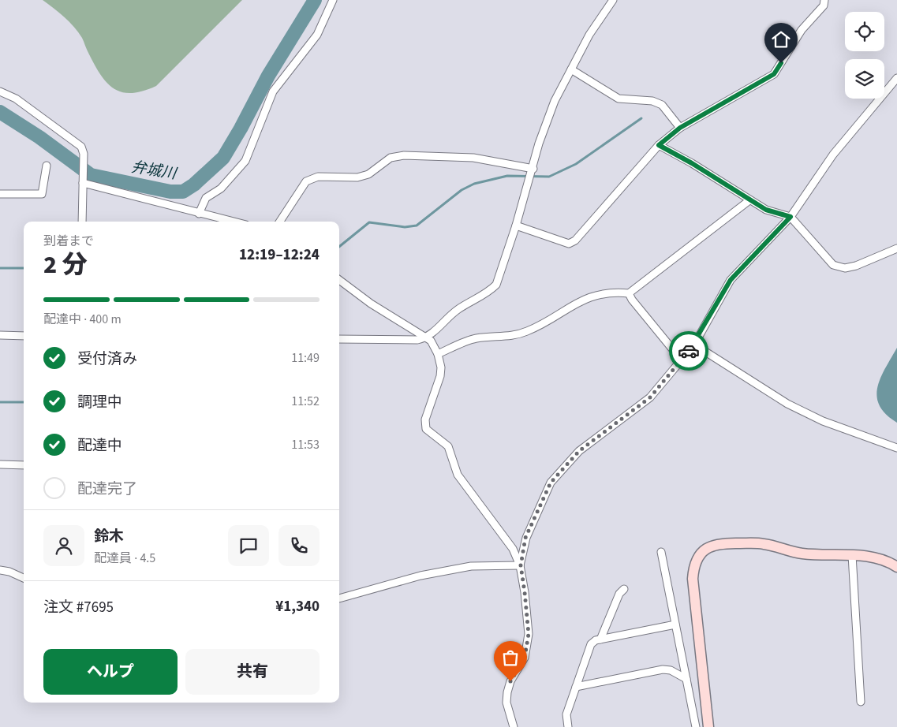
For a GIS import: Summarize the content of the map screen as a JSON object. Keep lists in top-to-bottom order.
{
  "water": ["弁城川"],
  "page": {
    "heading": ["2 分", "到着まで", "12:19–12:24"],
    "panel": [
      "鈴木",
      "配達員 · 4.5",
      "注文 #7695",
      "¥1,340"
    ],
    "bar": "配達中 · 400 m",
    "list": [
      ["受付済み", "11:49"],
      ["調理中", "11:52"],
      ["配達中", "11:53"],
      "配達完了"
    ],
    "buttons": ["ヘルプ", "共有"]
  }
}
